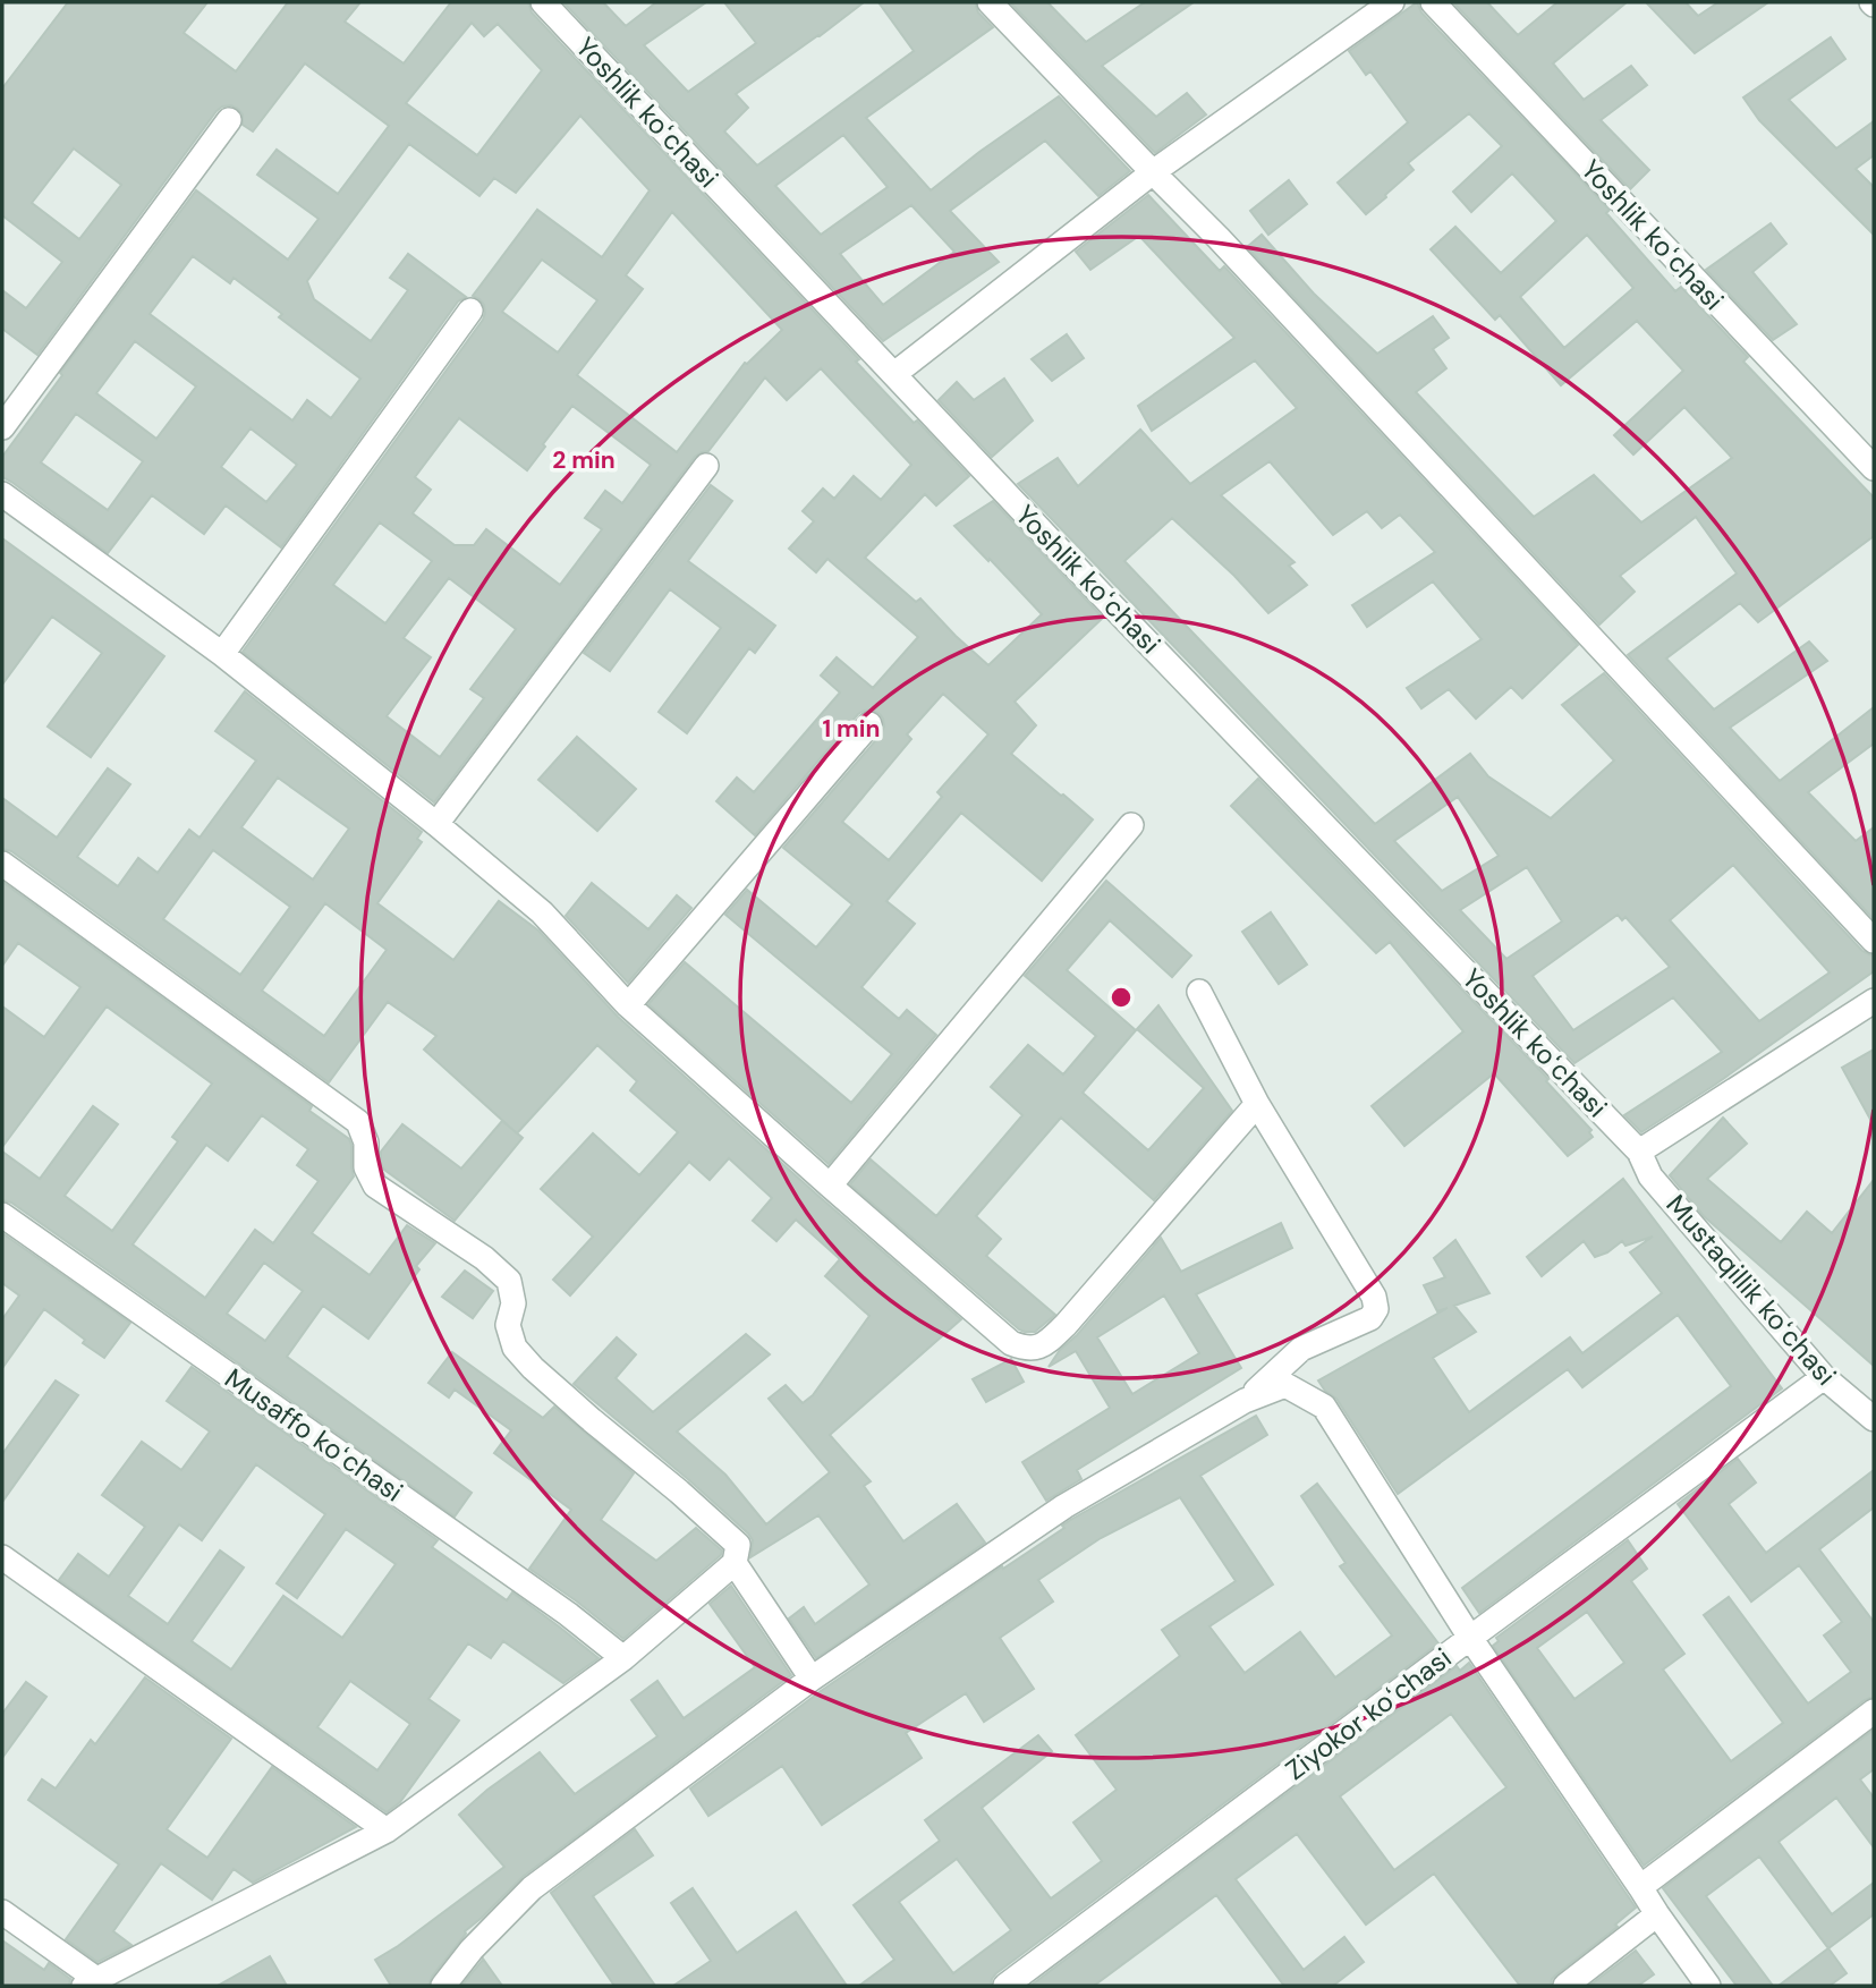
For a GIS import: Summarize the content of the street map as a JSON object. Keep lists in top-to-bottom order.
{
  "streets": {
    "street": [
      "Yoshlik koʻchasi",
      "Mustaqillik koʻchasi",
      "Musaffo koʻchasi",
      "Ziyokor koʻchasi"
    ]
  },
  "crossings": [
    ["Yoshlik koʻchasi", "Mustaqillik koʻchasi"]
  ],
  "rings": ["2 min", "1 min"]
}
